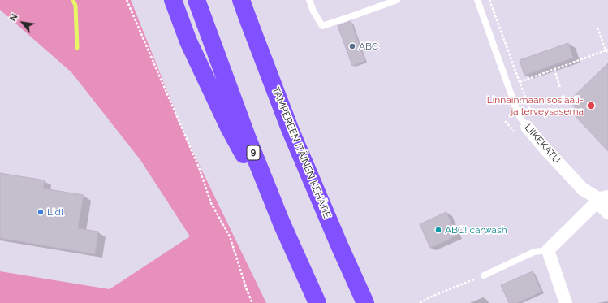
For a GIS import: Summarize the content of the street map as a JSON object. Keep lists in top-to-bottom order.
{
  "streets": {
    "highway": ["9", "TAMPEREEN ITÄINEN KEHÄTIE"],
    "street": ["LIIKEKATU"]
  },
  "places": [
    "ABC",
    "Linnainmaan sosiaali- ja terveysasema",
    "Lidl",
    "ABC! carwash"
  ],
  "north": "top left"
}
